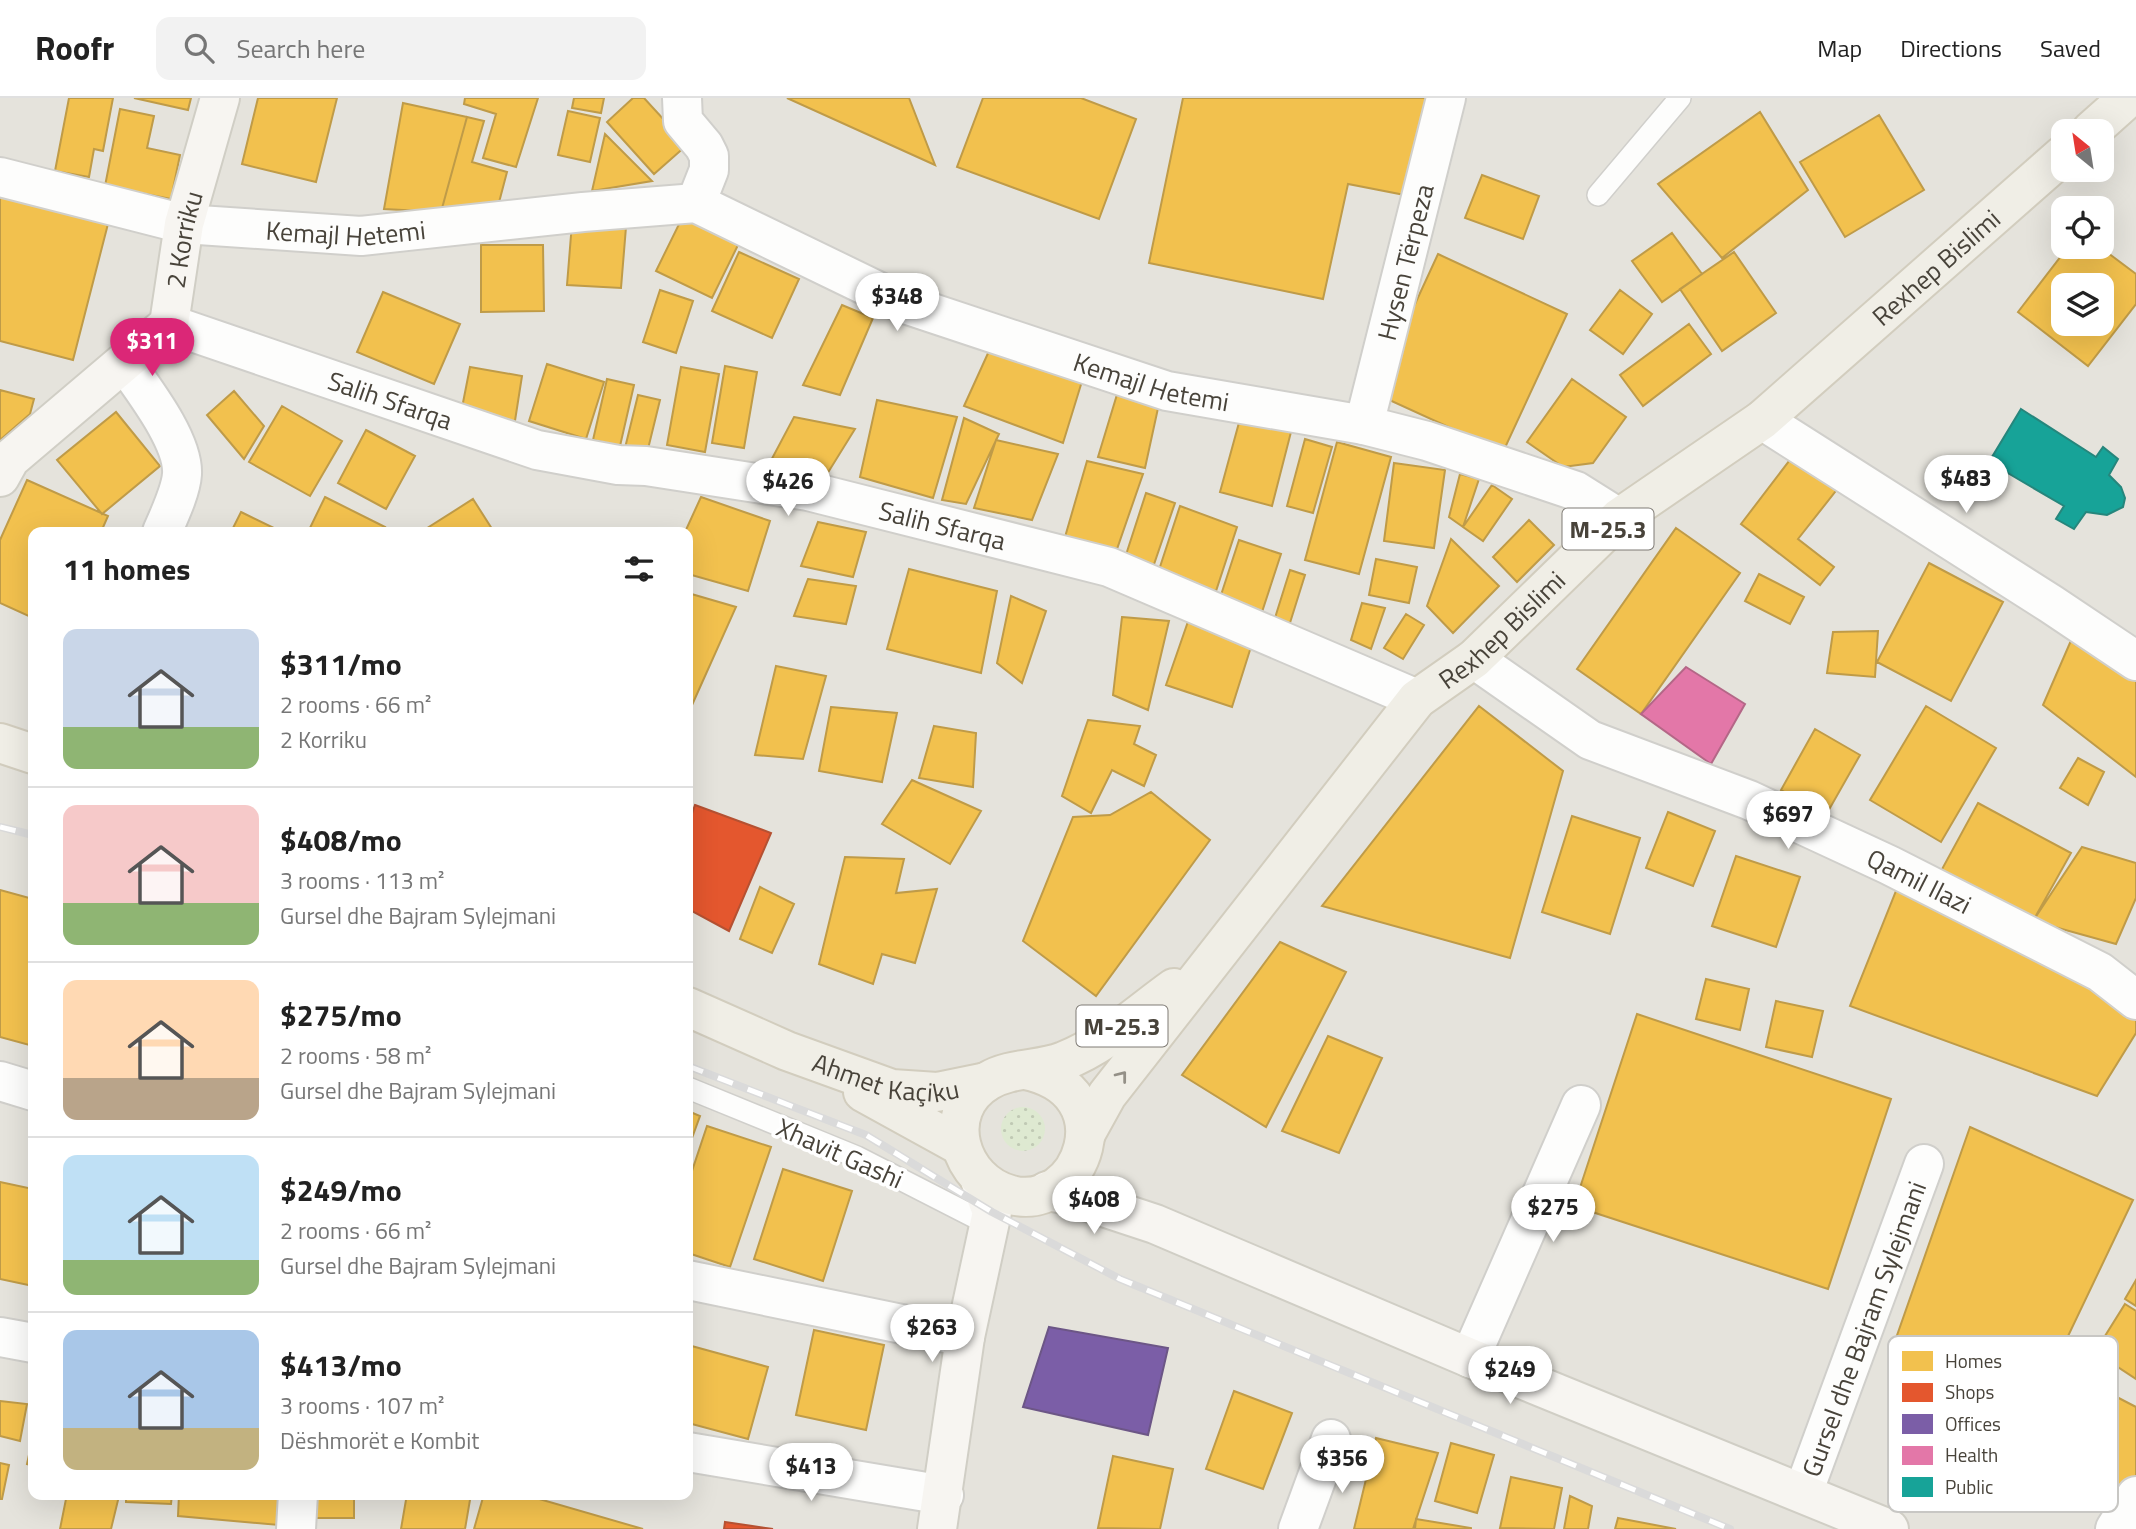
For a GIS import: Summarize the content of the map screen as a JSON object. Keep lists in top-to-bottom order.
{
  "streets": {
    "main road": ["Rexhep Bislimi", "M-25.3", "Ahmet Kaçiku"],
    "street": [
      "Kemajl Hetemi",
      "2 Korriku",
      "Hysen Tërpeza",
      "Salih Sfarqa",
      "Qamil Ilazi",
      "Gursel dhe Bajram Sylejmani"
    ],
    "lane": ["Xhavit Gashi"]
  },
  "crossings": [
    ["Kemajl Hetemi", "2 Korriku"],
    ["Kemajl Hetemi", "Hysen Tërpeza"],
    ["Kemajl Hetemi", "Rexhep Bislimi"],
    ["2 Korriku", "Salih Sfarqa"],
    ["Rexhep Bislimi", "Salih Sfarqa"],
    ["Rexhep Bislimi", "Qamil Ilazi"],
    ["Rexhep Bislimi", "Ahmet Kaçiku"],
    ["Rexhep Bislimi", "Xhavit Gashi"],
    ["Rexhep Bislimi", "Gursel dhe Bajram Sylejmani"],
    ["Ahmet Kaçiku", "Xhavit Gashi"],
    ["Ahmet Kaçiku", "Gursel dhe Bajram Sylejmani"],
    ["Xhavit Gashi", "Gursel dhe Bajram Sylejmani"]
  ],
  "legend": [
    "Homes",
    "Shops",
    "Offices",
    "Health",
    "Public"
  ],
  "north": "top left",
  "page": {
    "header": "Roofr",
    "search": "Search here",
    "nav": ["Map", "Directions", "Saved"],
    "price": [
      "$348",
      "$311",
      "$483",
      "$426",
      "$697",
      "$408",
      "$275",
      "$263",
      "$249",
      "$356",
      "$413"
    ],
    "heading": "11 homes",
    "list": [
      {
        "name": "$311/mo",
        "note": "2 rooms · 66 m² · 2 Korriku"
      },
      {
        "name": "$408/mo",
        "note": "3 rooms · 113 m² · Gursel dhe Bajram Sylejmani"
      },
      {
        "name": "$275/mo",
        "note": "2 rooms · 58 m² · Gursel dhe Bajram Sylejmani"
      },
      {
        "name": "$249/mo",
        "note": "2 rooms · 66 m² · Gursel dhe Bajram Sylejmani"
      },
      {
        "name": "$413/mo",
        "note": "3 rooms · 107 m² · Dëshmorët e Kombit"
      }
    ]
  }
}
